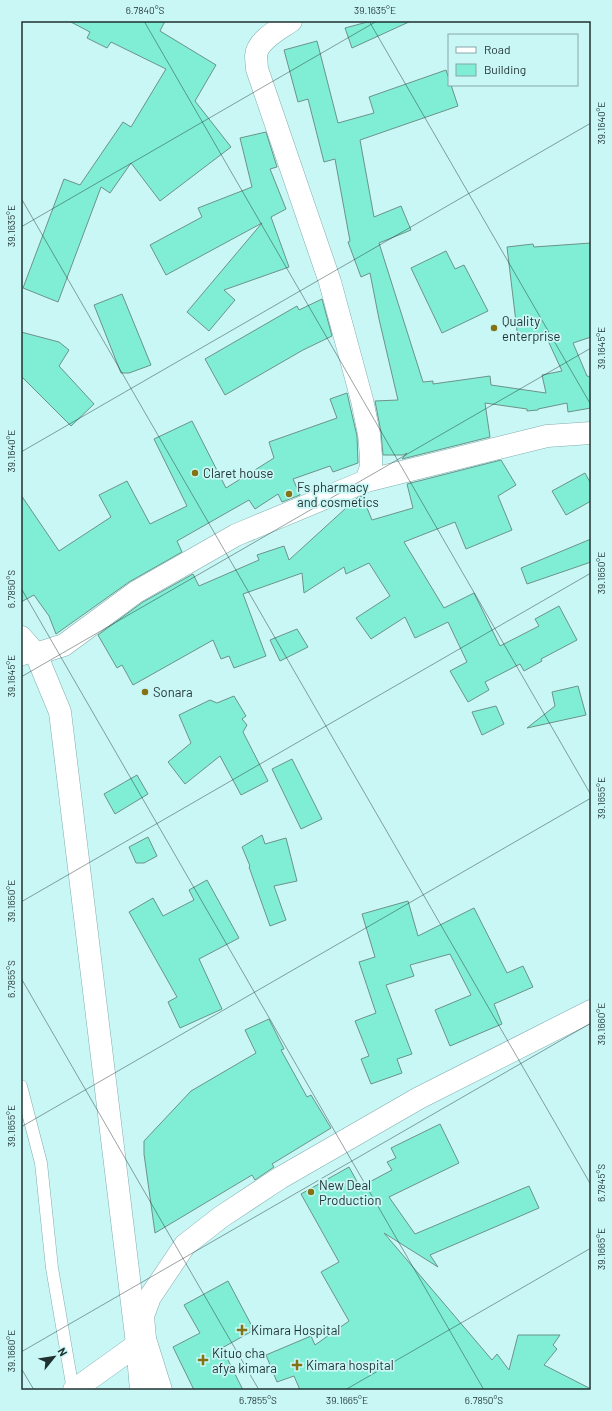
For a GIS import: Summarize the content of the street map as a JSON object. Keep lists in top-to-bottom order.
{
  "places": {
    "other": [
      "Quality enterprise",
      "Claret house",
      "Fs pharmacy and cosmetics",
      "Sonara",
      "New Deal Production"
    ],
    "health": ["Kimara Hospital", "Kituo cha afya kimara", "Kimara hospital"]
  },
  "legend": ["Road", "Building"],
  "north": "top right",
  "coordinates": [
    "6.7840°S",
    "39.1635°E",
    "39.1640°E",
    "39.1645°E",
    "39.1650°E",
    "6.7850°S",
    "39.1655°E",
    "6.7855°S",
    "39.1660°E",
    "6.7845°S",
    "39.1665°E"
  ]
}
